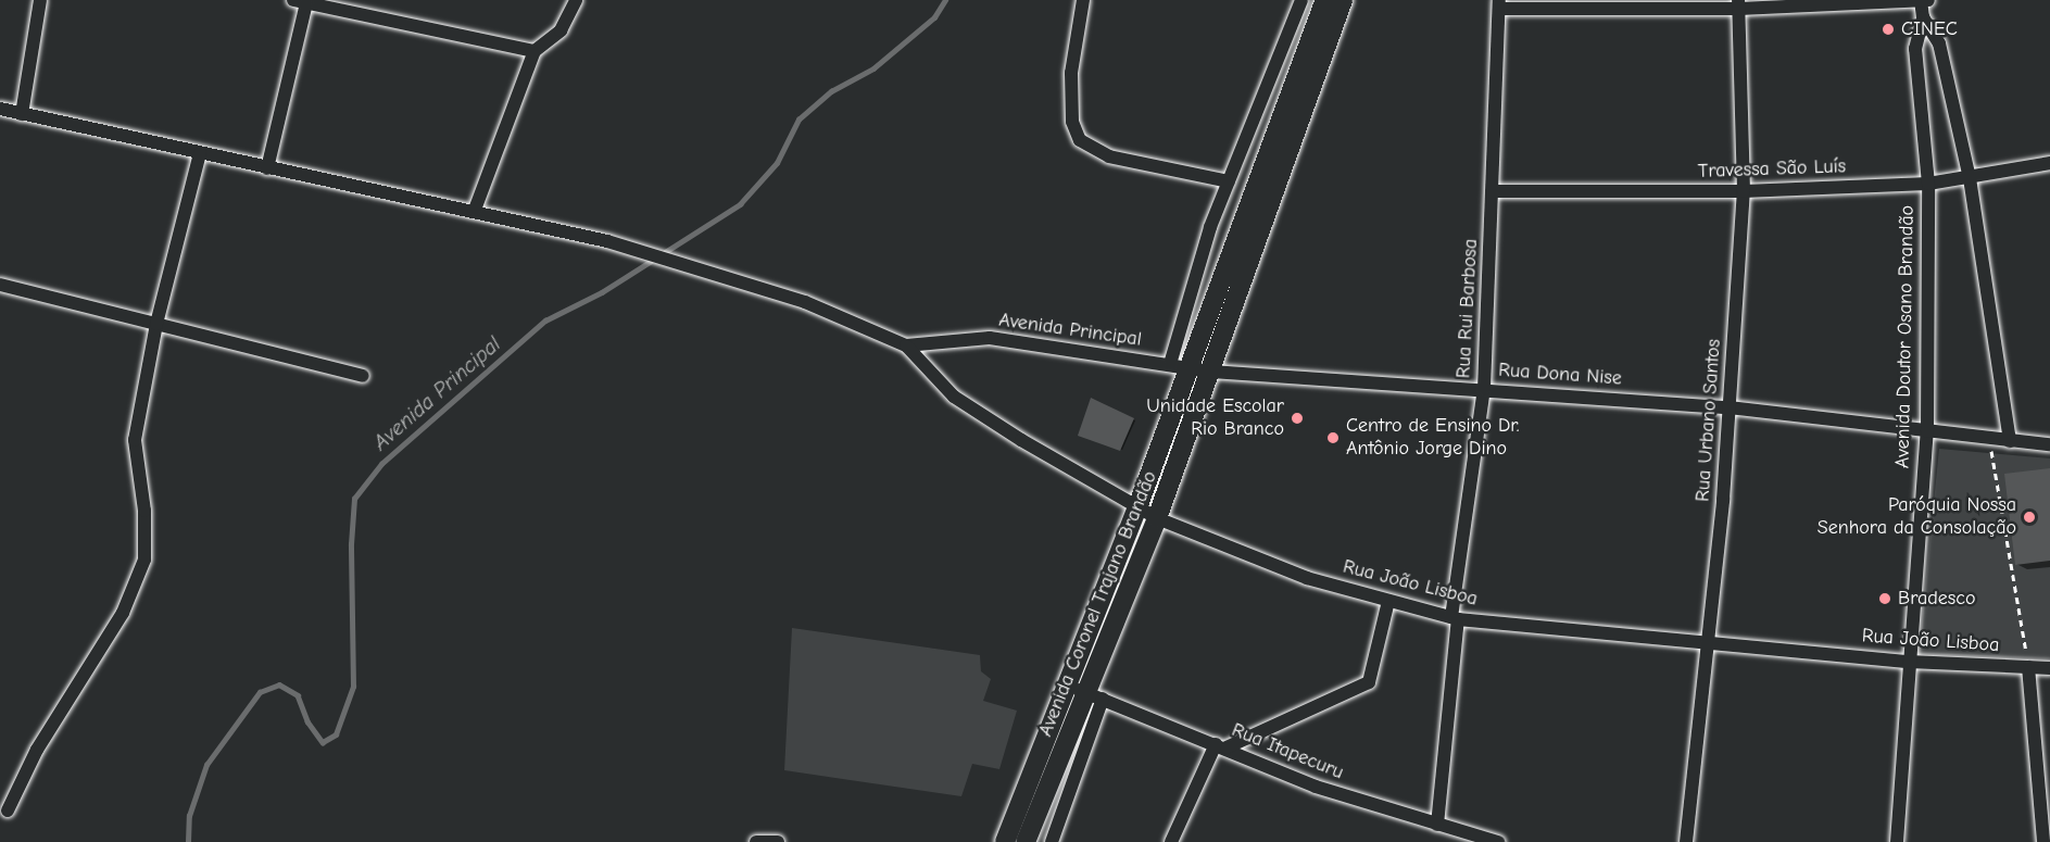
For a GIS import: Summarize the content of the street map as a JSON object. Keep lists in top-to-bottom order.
{
  "streets": {
    "main road": ["Avenida Coronel Trajano Brandão"],
    "street": [
      "Travessa São Luís",
      "Rua Rui Barbosa",
      "Avenida Principal",
      "Avenida Doutor Osano Brandão",
      "Rua Dona Nise",
      "Rua Urbano Santos",
      "Rua João Lisboa",
      "Rua Itapecuru"
    ]
  },
  "crossings": [
    ["Travessa São Luís", "Rua Rui Barbosa"],
    ["Travessa São Luís", "Avenida Doutor Osano Brandão"],
    ["Travessa São Luís", "Rua Urbano Santos"],
    ["Rua Rui Barbosa", "Rua Dona Nise"],
    ["Rua Rui Barbosa", "Rua João Lisboa"],
    ["Rua Rui Barbosa", "Rua Itapecuru"],
    ["Avenida Principal", "Rua Dona Nise"],
    ["Avenida Principal", "Rua João Lisboa"],
    ["Avenida Principal", "Avenida Coronel Trajano Brandão"],
    ["Avenida Doutor Osano Brandão", "Rua Dona Nise"],
    ["Avenida Doutor Osano Brandão", "Rua João Lisboa"],
    ["Rua Dona Nise", "Rua Urbano Santos"],
    ["Rua Dona Nise", "Avenida Coronel Trajano Brandão"],
    ["Rua Urbano Santos", "Rua João Lisboa"],
    ["Rua João Lisboa", "Avenida Coronel Trajano Brandão"],
    ["Avenida Coronel Trajano Brandão", "Rua Itapecuru"]
  ],
  "water": ["Avenida Principal"],
  "places": [
    "CINEC",
    "Unidade Escolar Rio Branco",
    "Centro de Ensino Dr. Antônio Jorge Dino",
    "Paróquia Nossa Senhora da Consolação",
    "Bradesco"
  ]
}
